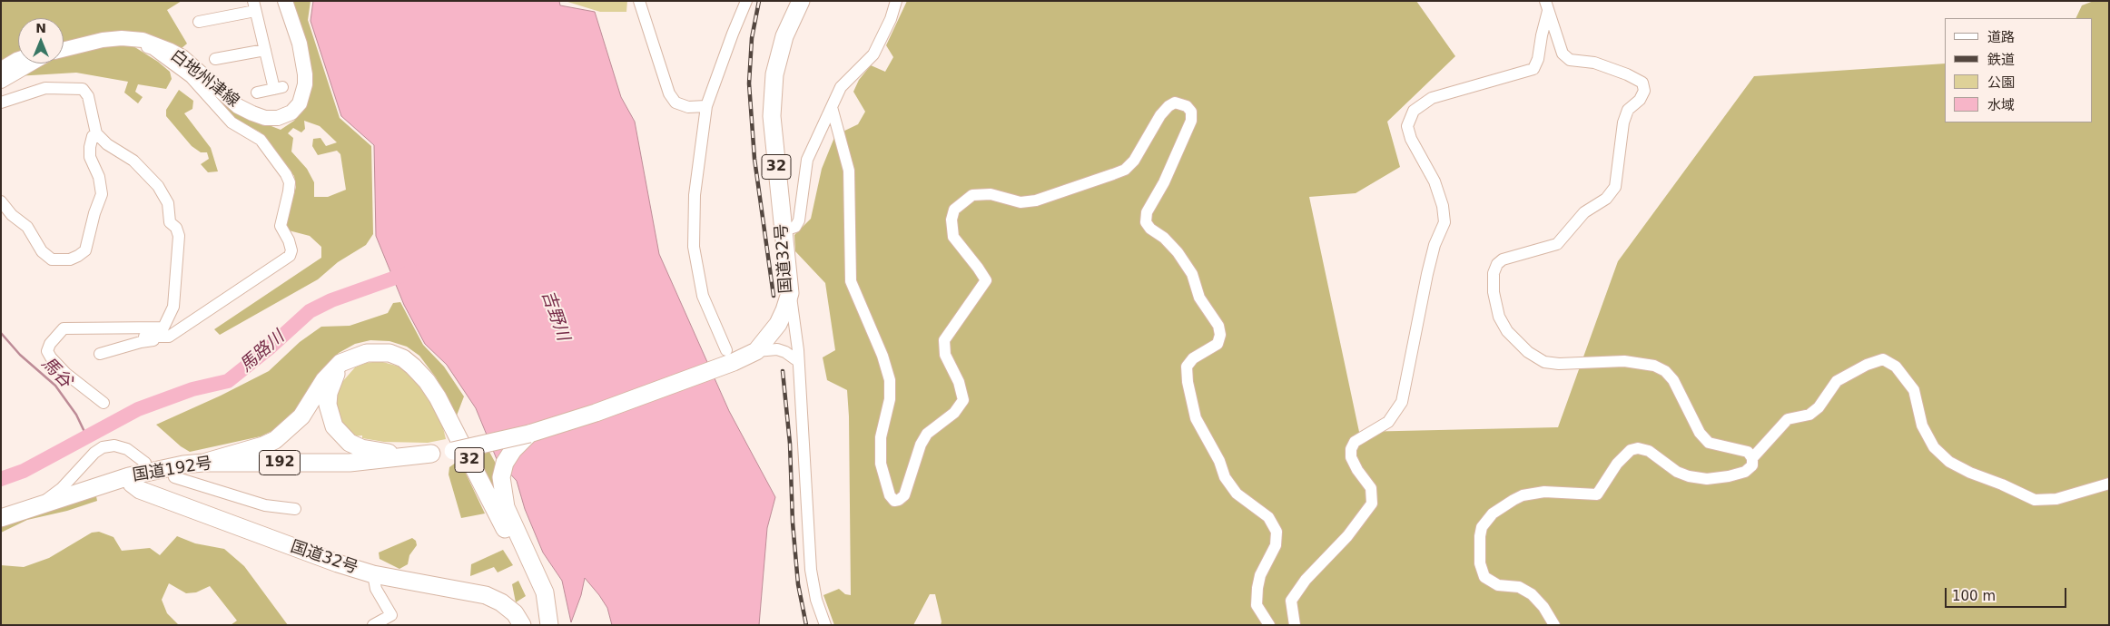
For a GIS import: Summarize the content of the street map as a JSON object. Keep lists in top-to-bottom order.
{
  "streets": {
    "highway": [
      "32",
      "国道32号",
      "192",
      "国道192号"
    ],
    "main road": ["白地州津線"]
  },
  "crossings": [
    ["32", "国道32号"],
    ["32", "国道192号"],
    ["国道32号", "国道192号"]
  ],
  "water": ["吉野川", "馬路川", "馬谷"],
  "legend": [
    "道路",
    "鉄道",
    "公園",
    "水域"
  ],
  "scale_bar": "100 m",
  "north": "top"
}
